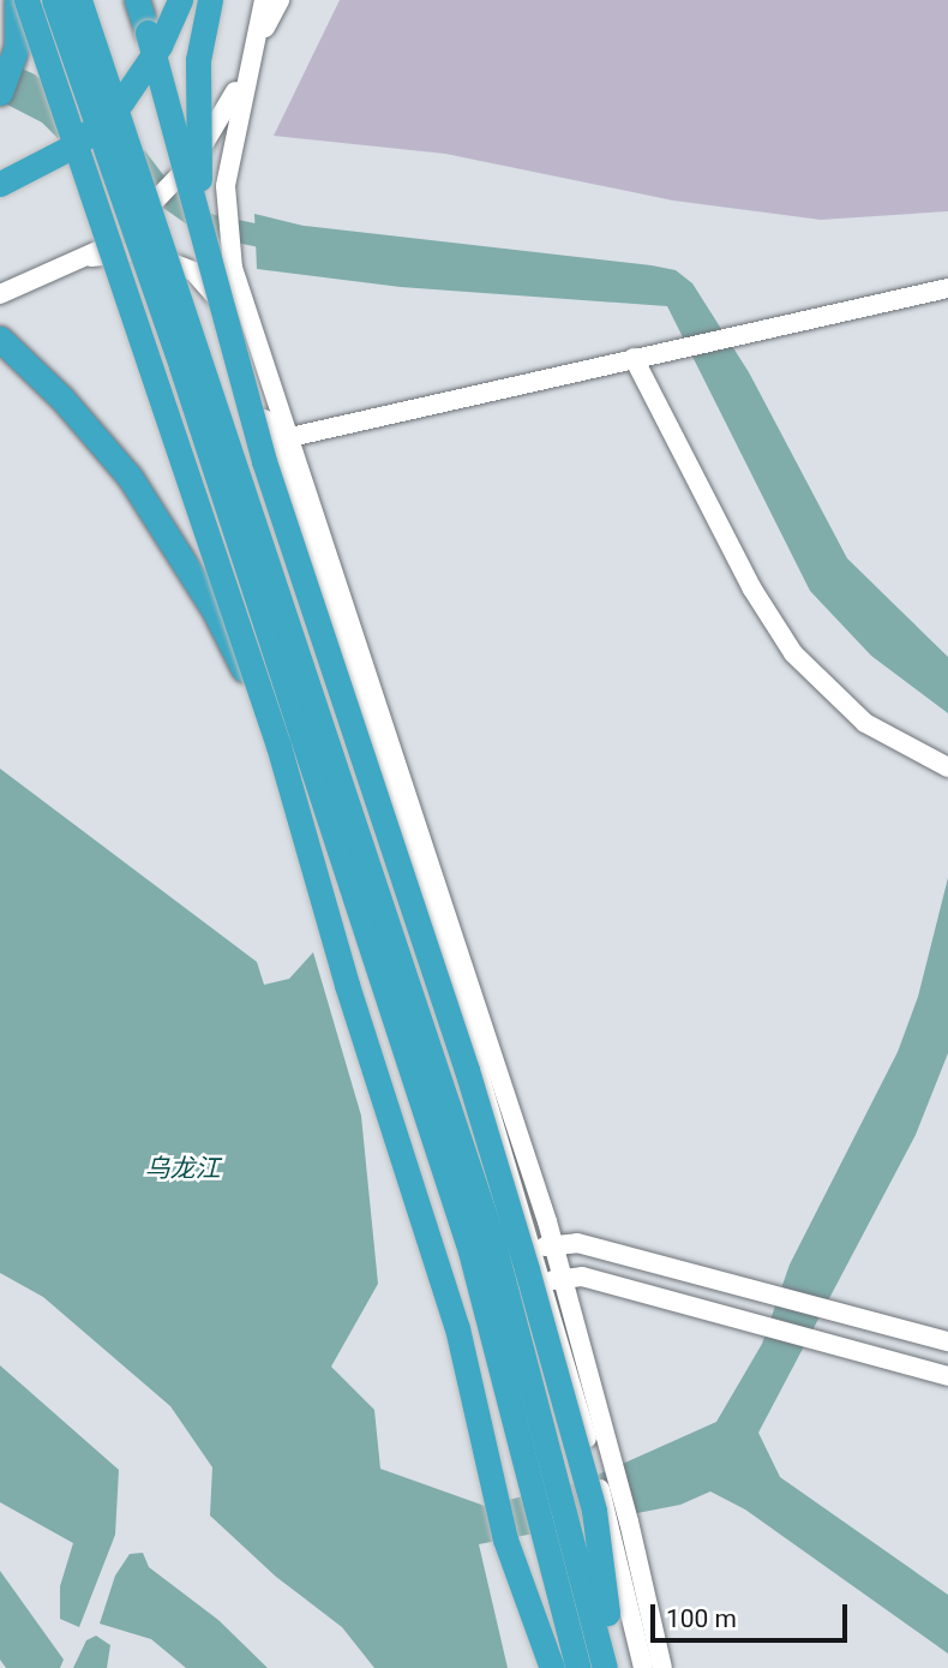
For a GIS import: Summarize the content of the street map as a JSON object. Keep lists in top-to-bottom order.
{
  "water": ["乌龙江"],
  "scale_bar": "100 m"
}
